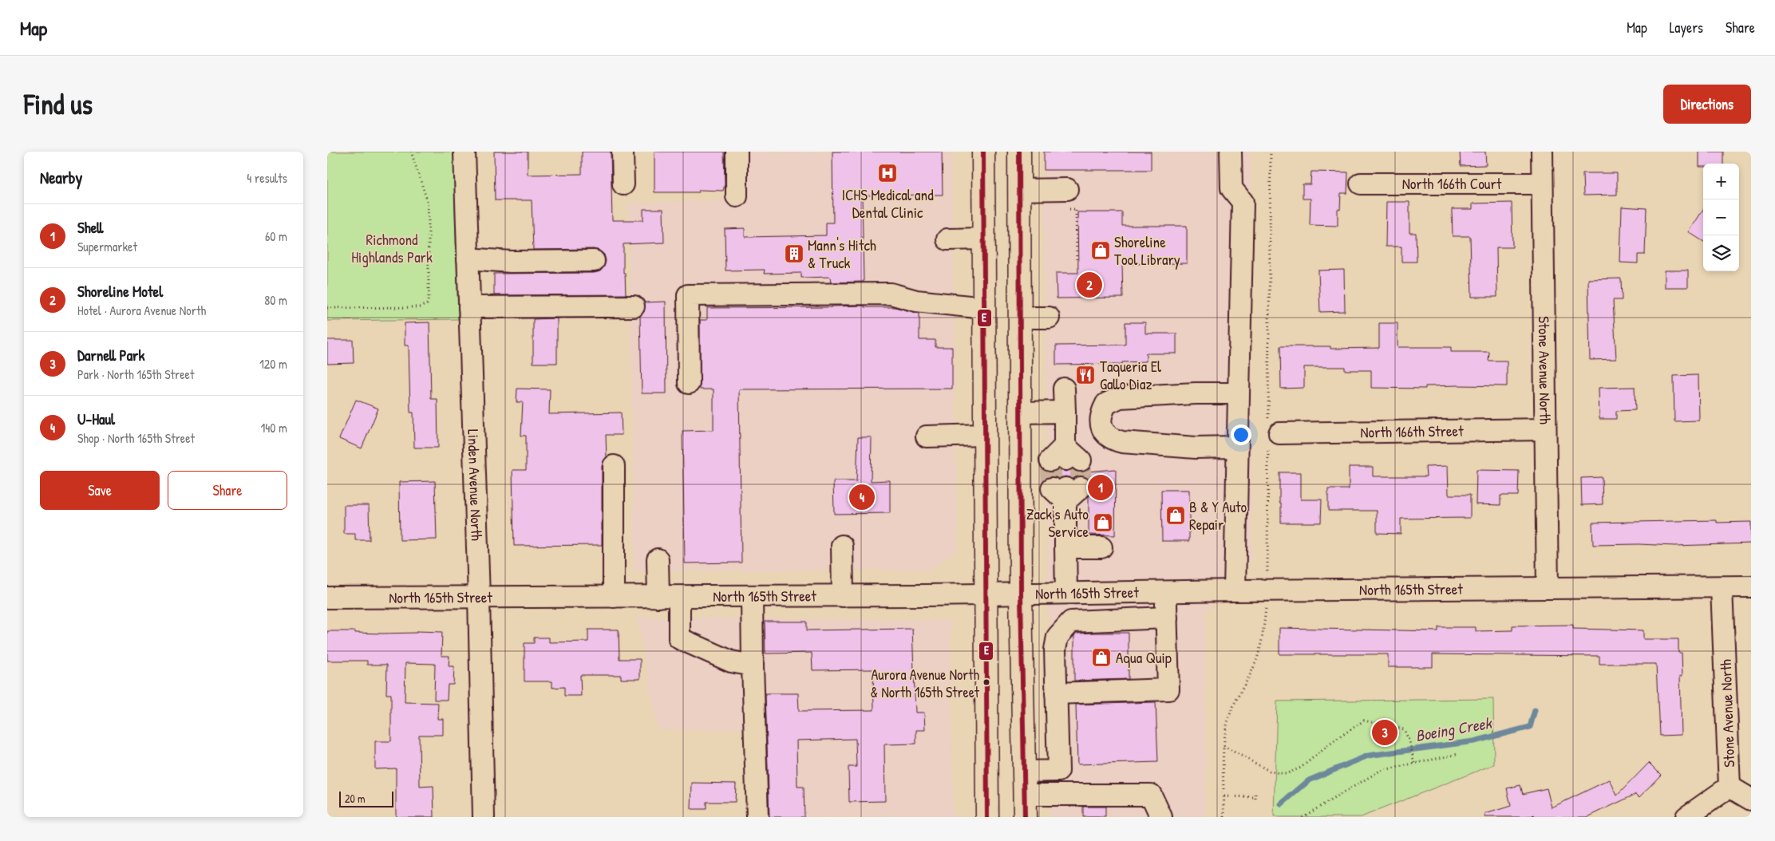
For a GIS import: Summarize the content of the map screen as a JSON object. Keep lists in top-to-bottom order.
{
  "streets": {
    "street": [
      "North 166th Court",
      "Stone Avenue North",
      "North 166th Street",
      "Linden Avenue North",
      "North 165th Street"
    ]
  },
  "crossings": [
    ["North 166th Court", "Stone Avenue North"],
    ["Stone Avenue North", "North 166th Street"],
    ["Stone Avenue North", "North 165th Street"],
    ["Linden Avenue North", "North 165th Street"]
  ],
  "water": ["Boeing Creek"],
  "parks": ["Richmond Highlands Park"],
  "places": {
    "hospital": ["ICHS Medical and Dental Clinic"],
    "shop": [
      "Shoreline Tool Library",
      "B & Y Auto Repair",
      "Zack's Auto Service",
      "Aqua Quip"
    ],
    "building": ["Mann's Hitch & Truck"],
    "restaurant": ["Taqueria El Gallo Diaz"],
    "other": ["Aurora Avenue North & North 165th Street"]
  },
  "lines": ["transit line E"],
  "scale_bar": "20 m",
  "page": {
    "header": "Map",
    "nav": ["Map", "Layers", "Share"],
    "buttons": [
      "Directions",
      ["Save", "Share"]
    ],
    "title": "Find us",
    "heading": ["Nearby", "4 results"],
    "map_buttons": ["+", "−"],
    "list": [
      {
        "mark": "1",
        "name": "Shell",
        "note": "Supermarket",
        "value": "60 m"
      },
      {
        "mark": "2",
        "name": "Shoreline Motel",
        "note": "Hotel · Aurora Avenue North",
        "value": "80 m"
      },
      {
        "mark": "3",
        "name": "Darnell Park",
        "note": "Park · North 165th Street",
        "value": "120 m"
      },
      {
        "mark": "4",
        "name": "U-Haul",
        "note": "Shop · North 165th Street",
        "value": "140 m"
      }
    ],
    "pins": [
      "2",
      "1",
      "4",
      "3"
    ],
    "scale": "20 m"
  }
}
